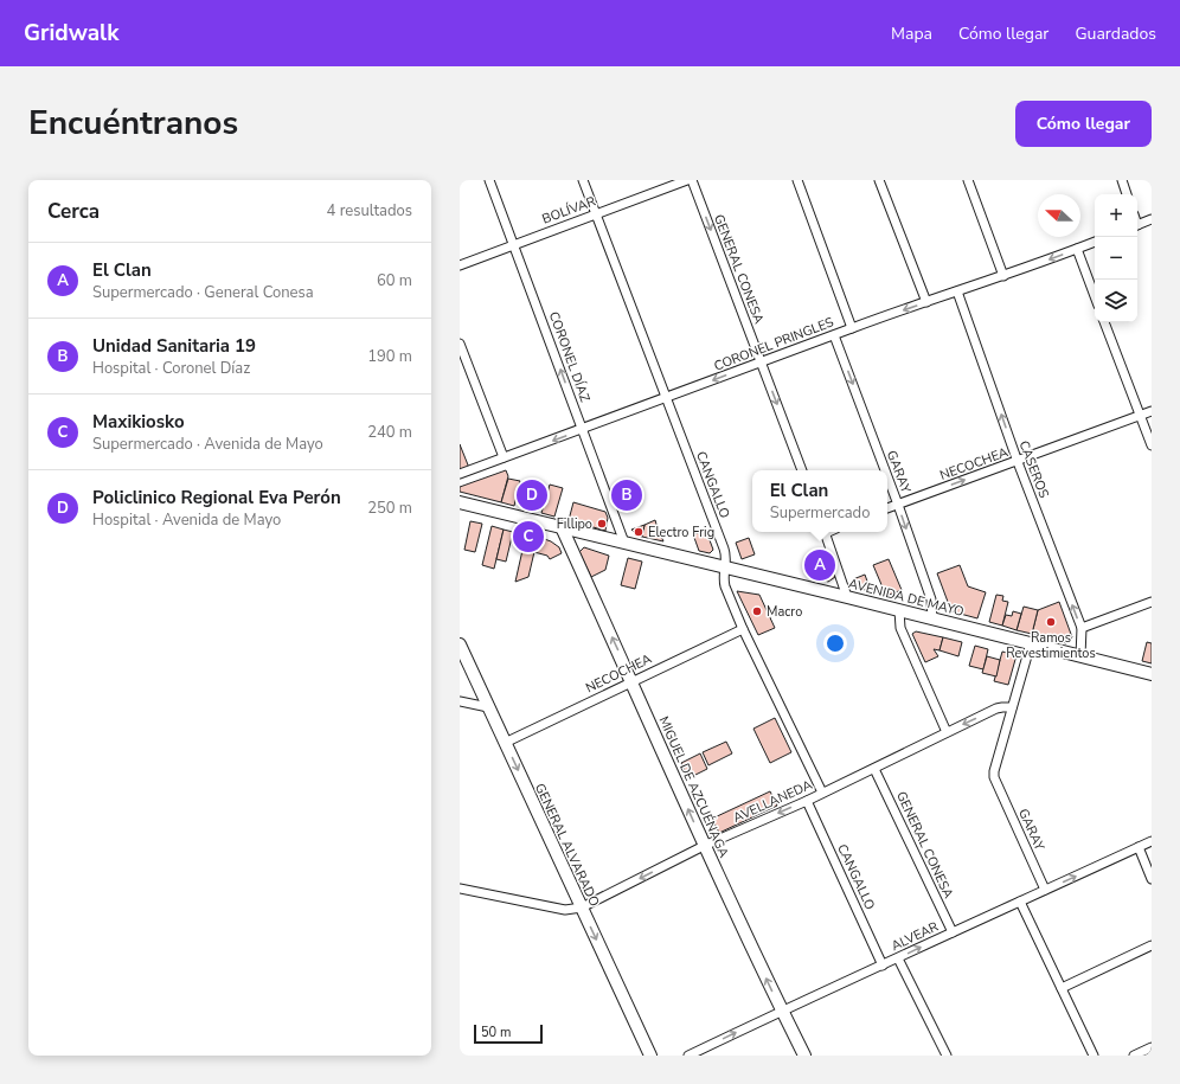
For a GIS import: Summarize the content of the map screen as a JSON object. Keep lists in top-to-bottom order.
{
  "streets": {
    "street": [
      "BOLÍVAR",
      "GENERAL CONESA",
      "CORONEL PRINGLES",
      "CORONEL DÍAZ",
      "NECOCHEA",
      "CASEROS",
      "GARAY",
      "CANGALLO",
      "AVENIDA DE MAYO",
      "MIGUEL DE AZCUÉNAGA",
      "AVELLANEDA",
      "GENERAL ALVARADO",
      "ALVEAR"
    ]
  },
  "crossings": [
    ["BOLÍVAR", "CORONEL DÍAZ"],
    ["BOLÍVAR", "CANGALLO"],
    ["GENERAL CONESA", "CORONEL PRINGLES"],
    ["GENERAL CONESA", "AVELLANEDA"],
    ["GENERAL CONESA", "ALVEAR"],
    ["CORONEL PRINGLES", "CORONEL DÍAZ"],
    ["CORONEL PRINGLES", "CASEROS"],
    ["CORONEL PRINGLES", "GARAY"],
    ["CORONEL PRINGLES", "CANGALLO"],
    ["CORONEL DÍAZ", "AVENIDA DE MAYO"],
    ["NECOCHEA", "CASEROS"],
    ["NECOCHEA", "GARAY"],
    ["NECOCHEA", "CANGALLO"],
    ["NECOCHEA", "MIGUEL DE AZCUÉNAGA"],
    ["NECOCHEA", "GENERAL ALVARADO"],
    ["CASEROS", "AVENIDA DE MAYO"],
    ["GARAY", "AVENIDA DE MAYO"],
    ["GARAY", "AVELLANEDA"],
    ["GARAY", "ALVEAR"],
    ["CANGALLO", "AVENIDA DE MAYO"],
    ["CANGALLO", "AVELLANEDA"],
    ["CANGALLO", "ALVEAR"],
    ["AVENIDA DE MAYO", "MIGUEL DE AZCUÉNAGA"],
    ["MIGUEL DE AZCUÉNAGA", "AVELLANEDA"],
    ["MIGUEL DE AZCUÉNAGA", "ALVEAR"],
    ["AVELLANEDA", "GENERAL ALVARADO"]
  ],
  "one_way": [
    "GENERAL CONESA",
    "CORONEL PRINGLES",
    "CORONEL DÍAZ",
    "CASEROS",
    "GARAY",
    "MIGUEL DE AZCUÉNAGA",
    "AVELLANEDA",
    "GENERAL ALVARADO",
    "ALVEAR"
  ],
  "places": [
    "Fillipo",
    "Electro Frig",
    "Macro",
    "Ramos Revestimientos"
  ],
  "scale_bar": "50 m",
  "north": "left",
  "page": {
    "header": "Gridwalk",
    "nav": ["Mapa", "Cómo llegar", "Guardados"],
    "title": "Encuéntranos",
    "buttons": "Cómo llegar",
    "heading": ["Cerca", "4 resultados"],
    "map_buttons": ["+", "−"],
    "list": [
      {
        "mark": "A",
        "name": "El Clan",
        "note": "Supermercado · General Conesa",
        "value": "60 m"
      },
      {
        "mark": "B",
        "name": "Unidad Sanitaria 19",
        "note": "Hospital · Coronel Díaz",
        "value": "190 m"
      },
      {
        "mark": "C",
        "name": "Maxikiosko",
        "note": "Supermercado · Avenida de Mayo",
        "value": "240 m"
      },
      {
        "mark": "D",
        "name": "Policlinico Regional Eva Perón",
        "note": "Hospital · Avenida de Mayo",
        "value": "250 m"
      }
    ],
    "popup": ["El Clan", "Supermercado"],
    "pins": [
      "B",
      "D",
      "C",
      "A"
    ],
    "scale": "50 m"
  }
}
